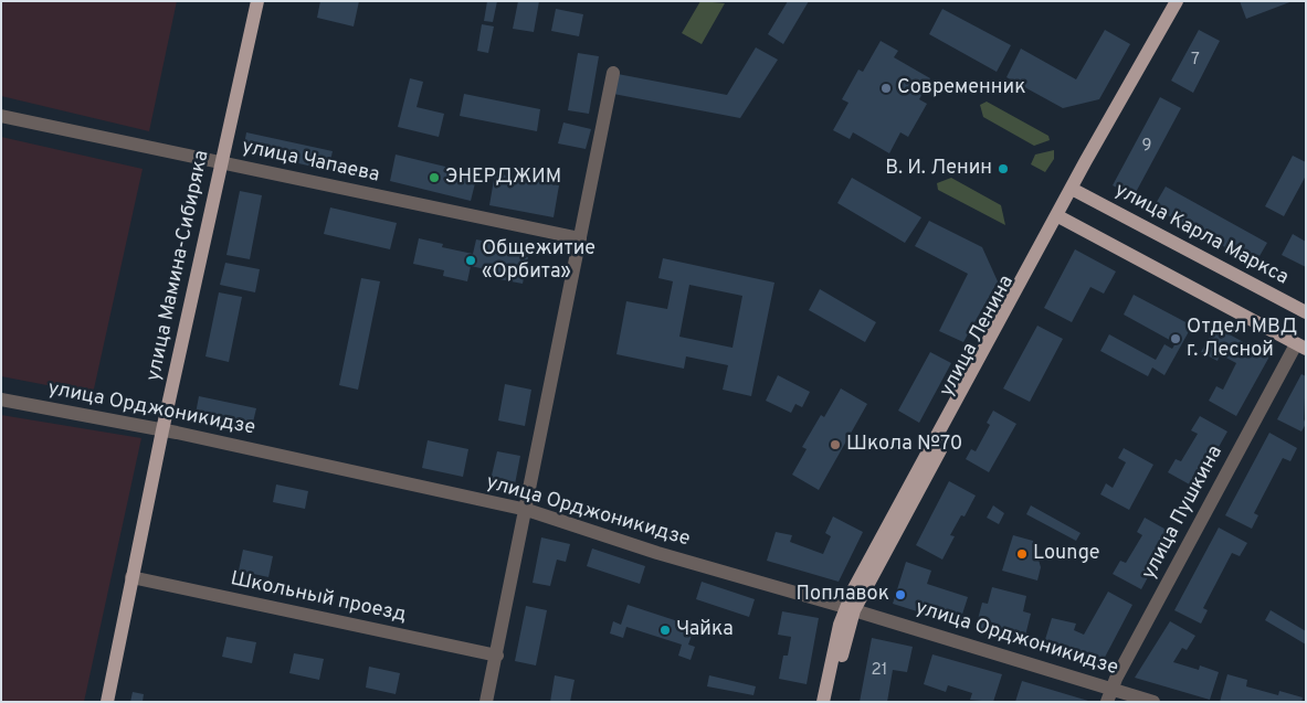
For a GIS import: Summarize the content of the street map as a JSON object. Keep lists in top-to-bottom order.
{
  "streets": {
    "main road": ["улица Карла Маркса", "улица Мамина-Сибиряка", "улица Ленина"],
    "street": [
      "улица Чапаева",
      "улица Орджоникидзе",
      "улица Пушкина",
      "Школьный проезд"
    ]
  },
  "crossings": [
    ["улица Чапаева", "улица Мамина-Сибиряка"],
    ["улица Карла Маркса", "улица Ленина"],
    ["улица Мамина-Сибиряка", "улица Орджоникидзе"],
    ["улица Мамина-Сибиряка", "Школьный проезд"],
    ["улица Ленина", "улица Орджоникидзе"],
    ["улица Орджоникидзе", "улица Пушкина"]
  ],
  "places": [
    "Современник",
    "В. И. Ленин",
    "ЭНЕРДЖИМ",
    "Общежитие «Орбита»",
    "Отдел МВД г. Лесной",
    "Школа №70",
    "Lounge",
    "Поплавок",
    "Чайка"
  ],
  "house_numbers": ["7", "9", "21"]
}
